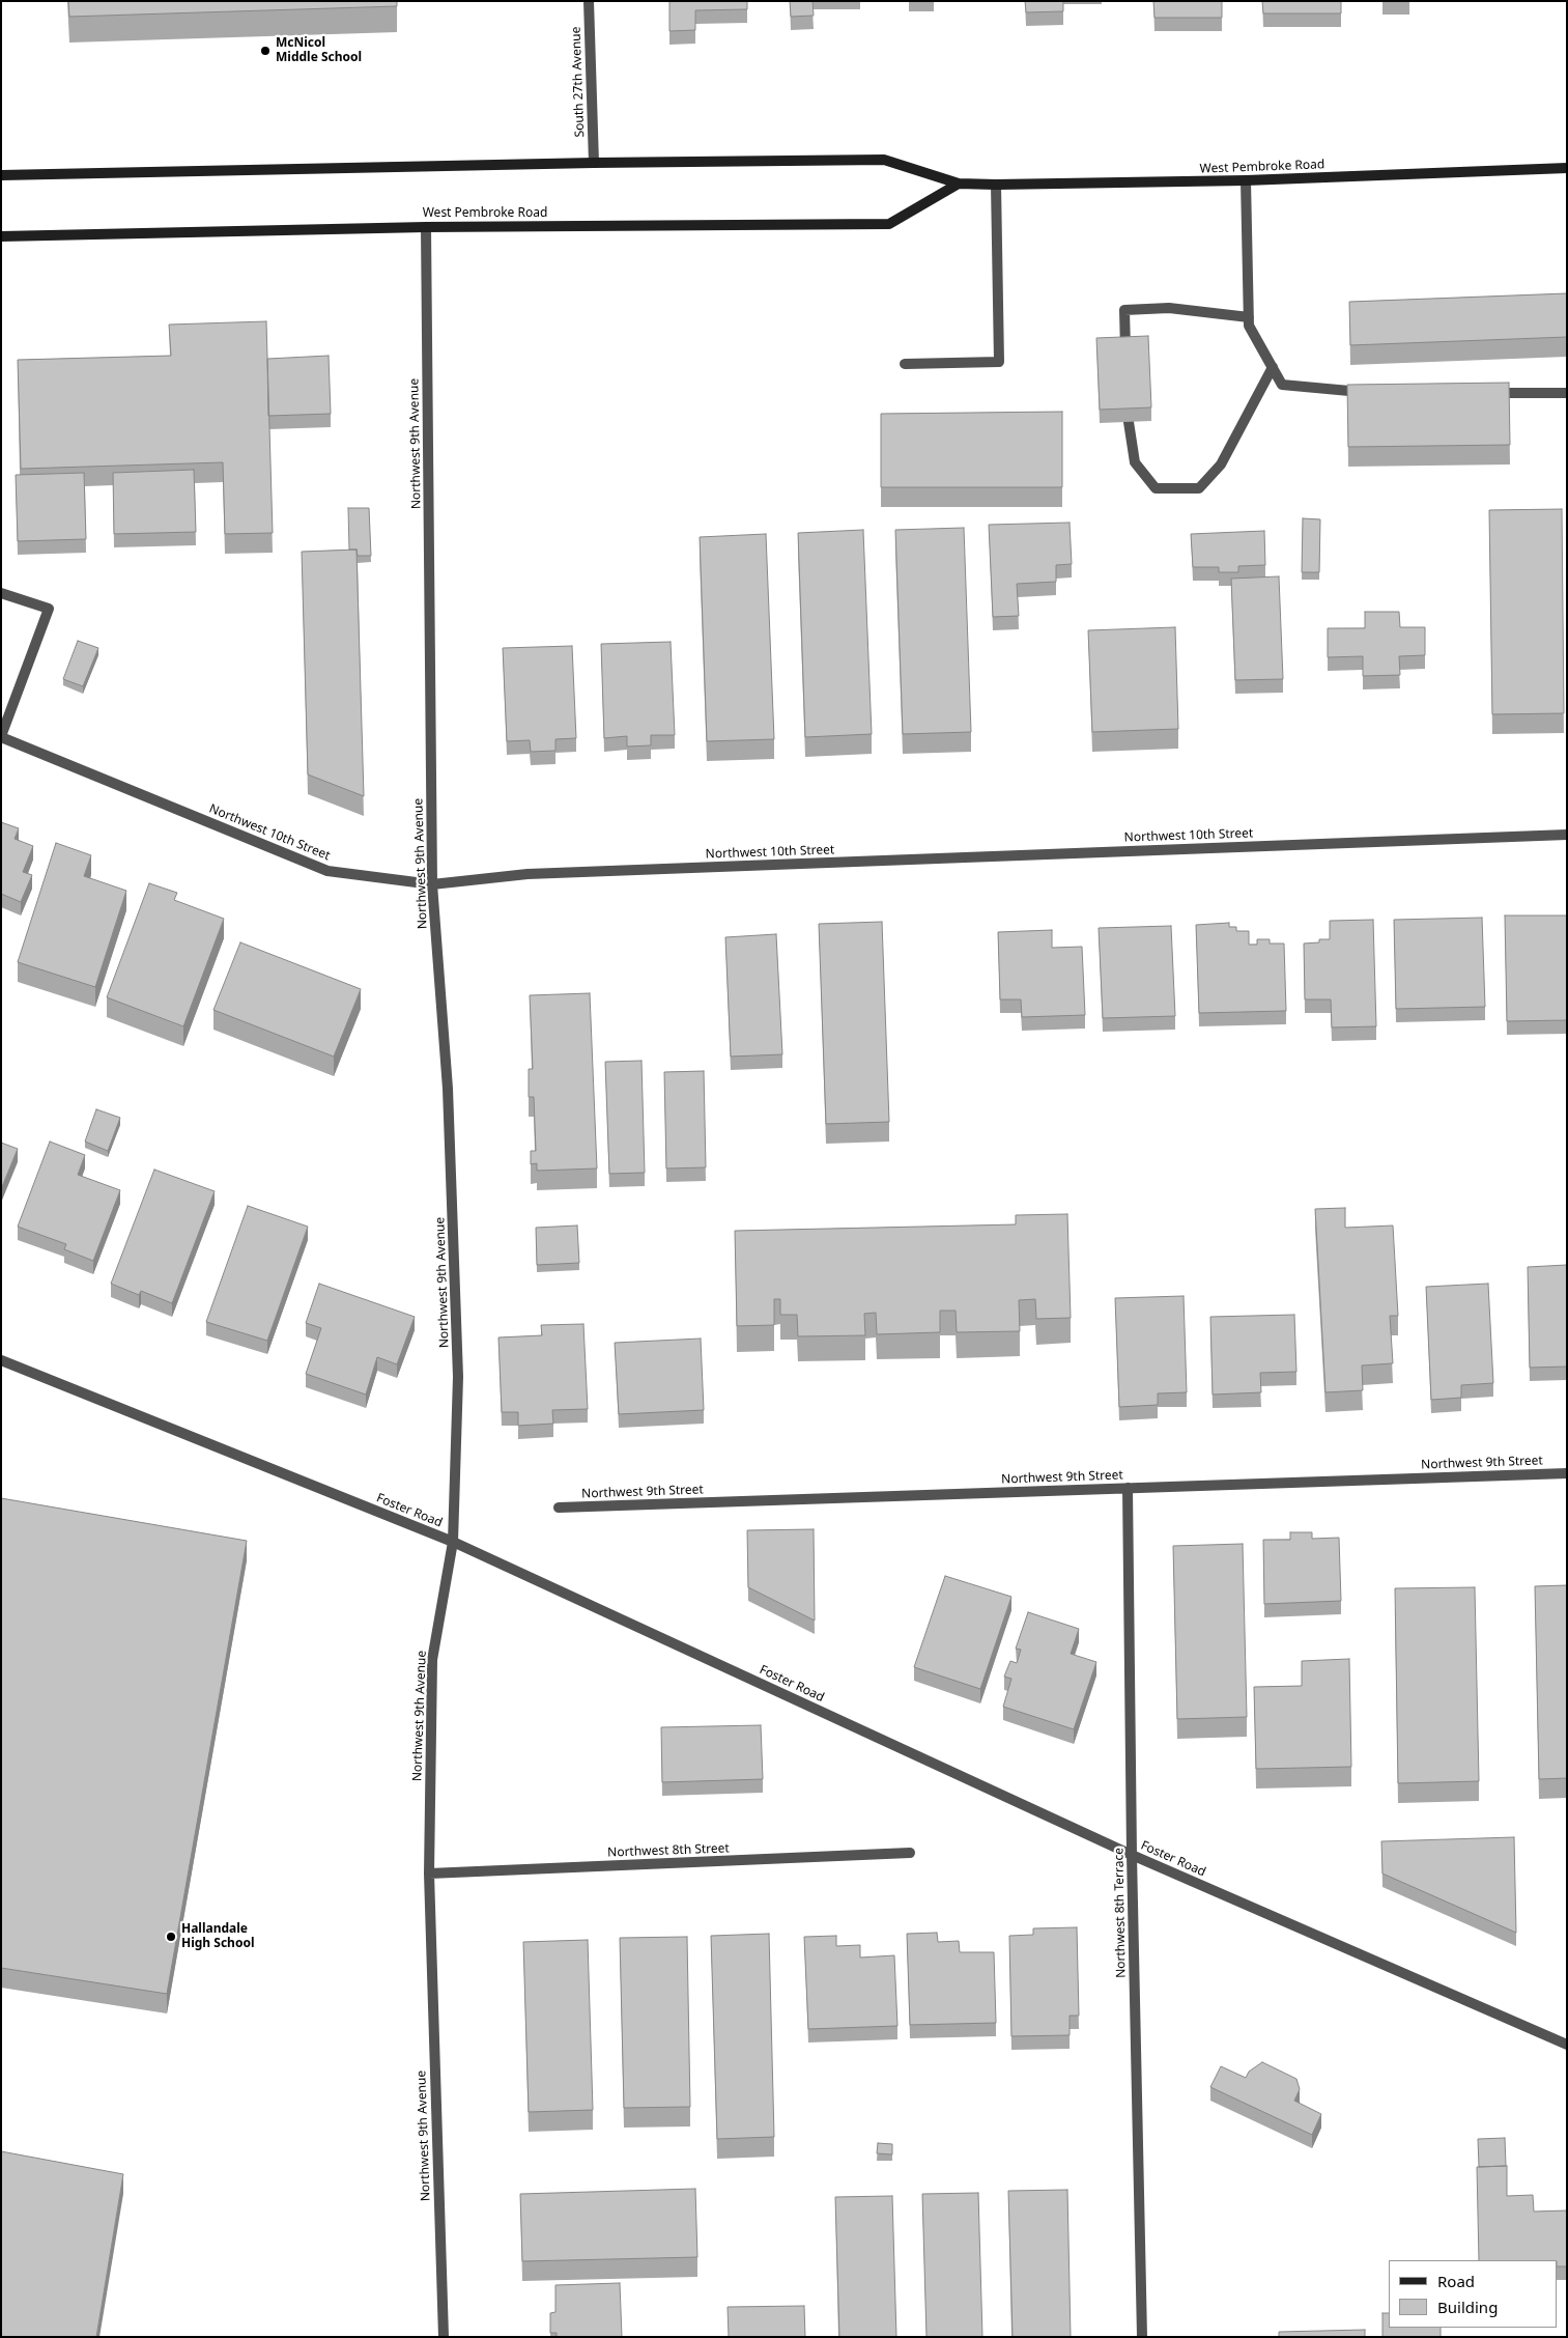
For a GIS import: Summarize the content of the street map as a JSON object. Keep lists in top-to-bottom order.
{
  "streets": {
    "main road": ["West Pembroke Road"],
    "street": [
      "South 27th Avenue",
      "Northwest 9th Avenue",
      "Northwest 10th Street",
      "Northwest 9th Street",
      "Foster Road",
      "Northwest 8th Street",
      "Northwest 8th Terrace"
    ]
  },
  "crossings": [
    ["South 27th Avenue", "West Pembroke Road"],
    ["West Pembroke Road", "Northwest 9th Avenue"],
    ["Northwest 9th Avenue", "Northwest 10th Street"],
    ["Northwest 9th Avenue", "Foster Road"],
    ["Northwest 9th Avenue", "Northwest 8th Street"],
    ["Northwest 9th Street", "Northwest 8th Terrace"],
    ["Foster Road", "Northwest 8th Terrace"]
  ],
  "places": ["McNicol Middle School", "Hallandale High School"],
  "legend": ["Road", "Building"]
}
